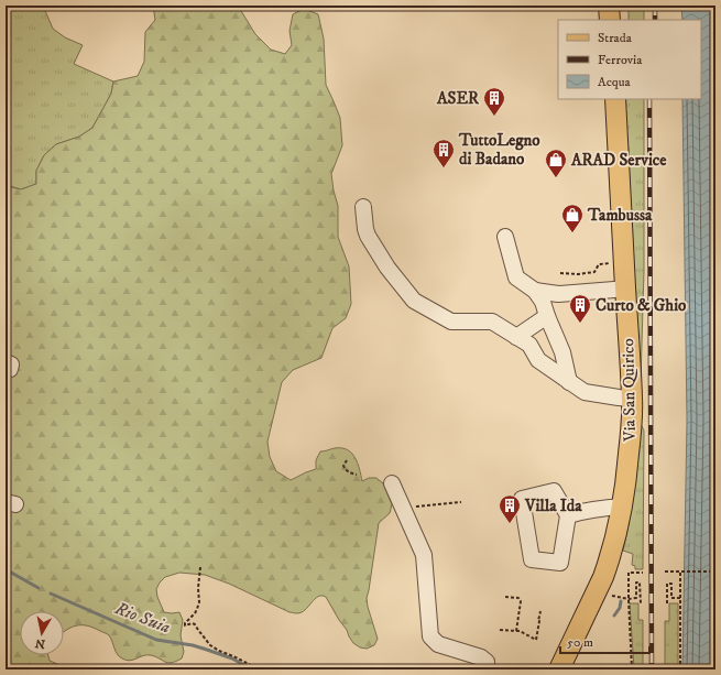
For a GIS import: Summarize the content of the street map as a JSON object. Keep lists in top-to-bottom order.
{
  "streets": {
    "main road": ["Via San Quirico"]
  },
  "water": ["Rio Suia"],
  "places": {
    "building": [
      "ASER",
      "TuttoLegno di Badano",
      "Curto & Ghio",
      "Villa Ida"
    ],
    "shop": ["ARAD Service", "Tambussa"]
  },
  "legend": ["Strada", "Ferrovia", "Acqua"],
  "scale_bar": "50 m",
  "north": "bottom"
}
